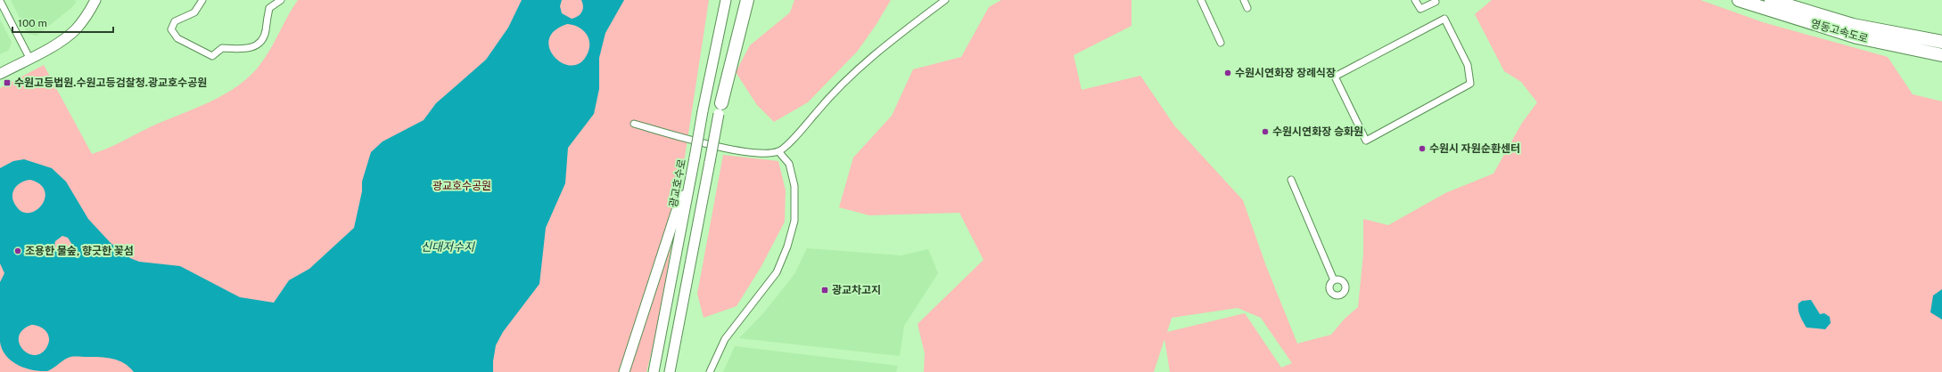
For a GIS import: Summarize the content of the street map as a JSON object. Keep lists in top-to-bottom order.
{
  "streets": {
    "highway": ["영동고속도로"],
    "main road": ["광교호수로"]
  },
  "water": ["신대저수지"],
  "parks": ["광교호수공원"],
  "places": {
    "other": [
      "수원시연화장 장례식장",
      "수원시연화장 승화원",
      "수원시 자원순환센터",
      "조용한 물숲, 향긋한 꽃섬"
    ],
    "transit": ["수원고등법원.수원고등검찰청.광교호수공원", "광교차고지"]
  },
  "scale_bar": "100 m"
}
